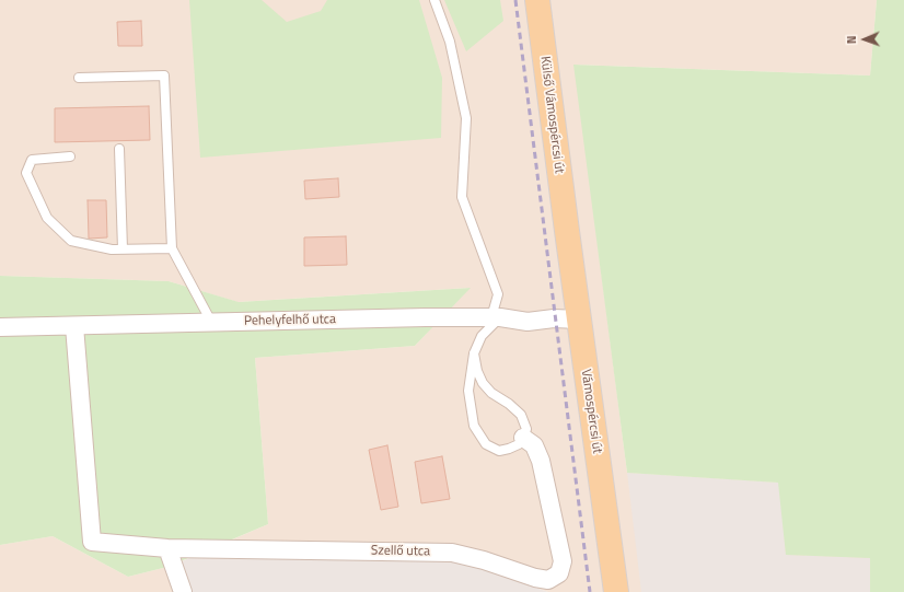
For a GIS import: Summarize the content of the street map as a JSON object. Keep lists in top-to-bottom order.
{
  "streets": {
    "main road": ["Külső Vámospércsi út", "Vámospércsi út"],
    "street": ["Pehelyfelhő utca", "Szellő utca"]
  },
  "crossings": [
    ["Külső Vámospércsi út", "Vámospércsi út"],
    ["Pehelyfelhő utca", "Vámospércsi út"],
    ["Pehelyfelhő utca", "Szellő utca"]
  ],
  "north": "left"
}
